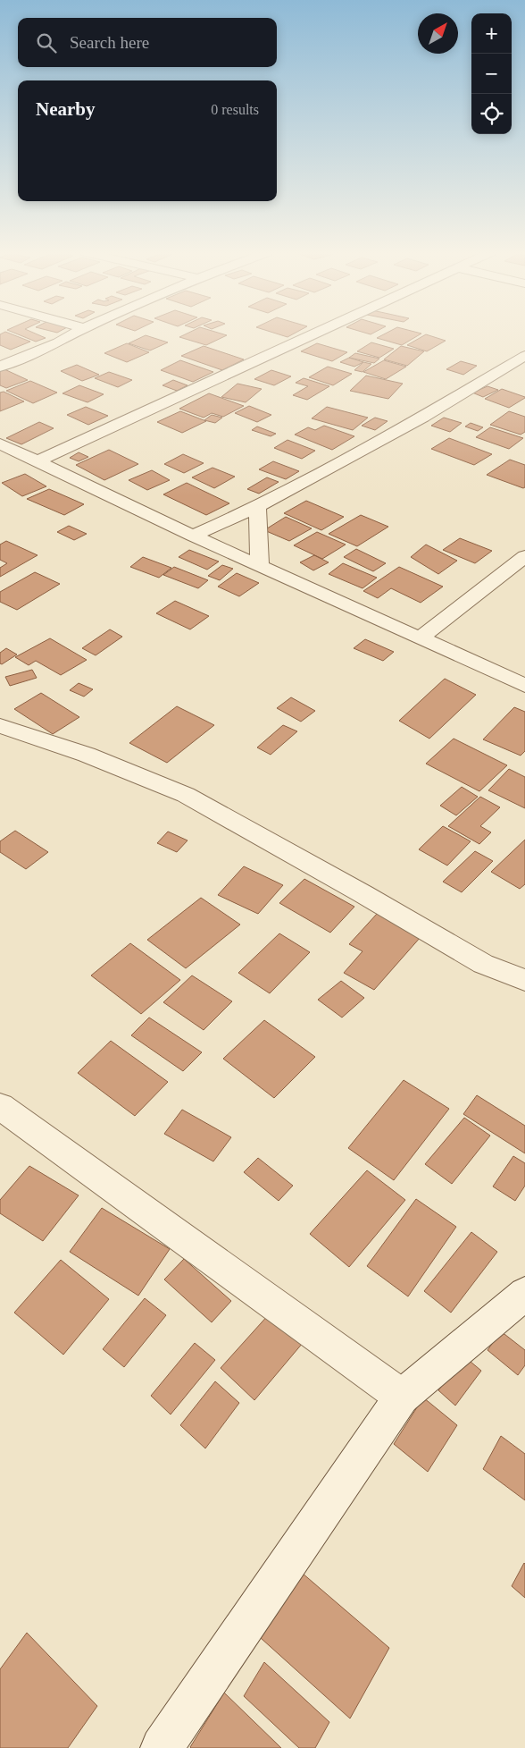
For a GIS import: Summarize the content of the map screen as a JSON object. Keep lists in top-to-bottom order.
{
  "north": "top right",
  "page": {
    "map_buttons": ["+", "−"],
    "search": "Search here",
    "heading": ["Nearby", "0 results"]
  }
}
